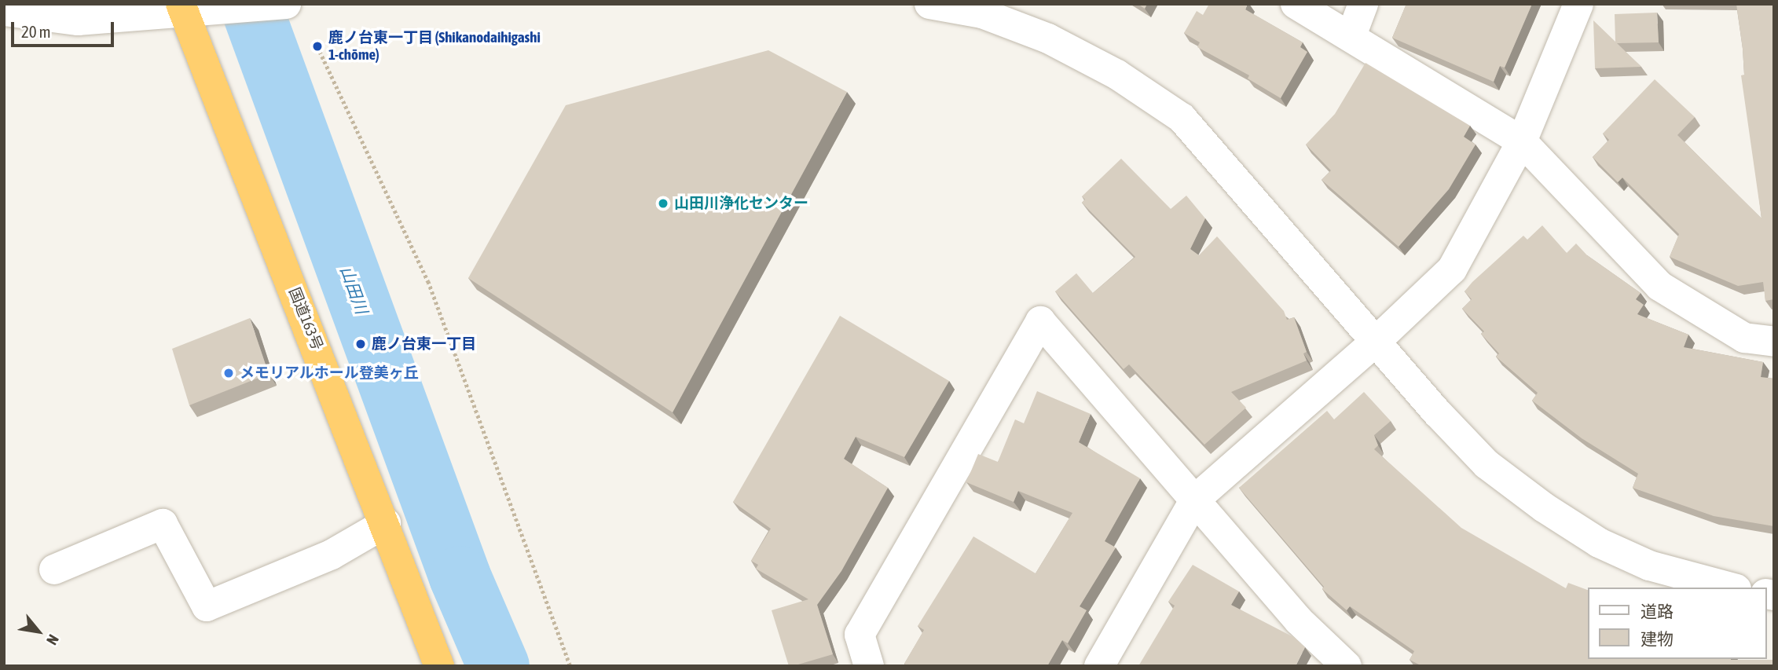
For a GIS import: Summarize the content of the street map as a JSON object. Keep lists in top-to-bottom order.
{
  "streets": {
    "highway": ["国道163号"]
  },
  "water": ["山田川"],
  "places": [
    "鹿ノ台東一丁目 (Shikanodaihigashi 1-chōme)",
    "山田川浄化センター",
    "鹿ノ台東一丁目",
    "メモリアルホール登美ヶ丘"
  ],
  "legend": ["道路", "建物"],
  "scale_bar": "20 m",
  "north": "bottom right"
}
